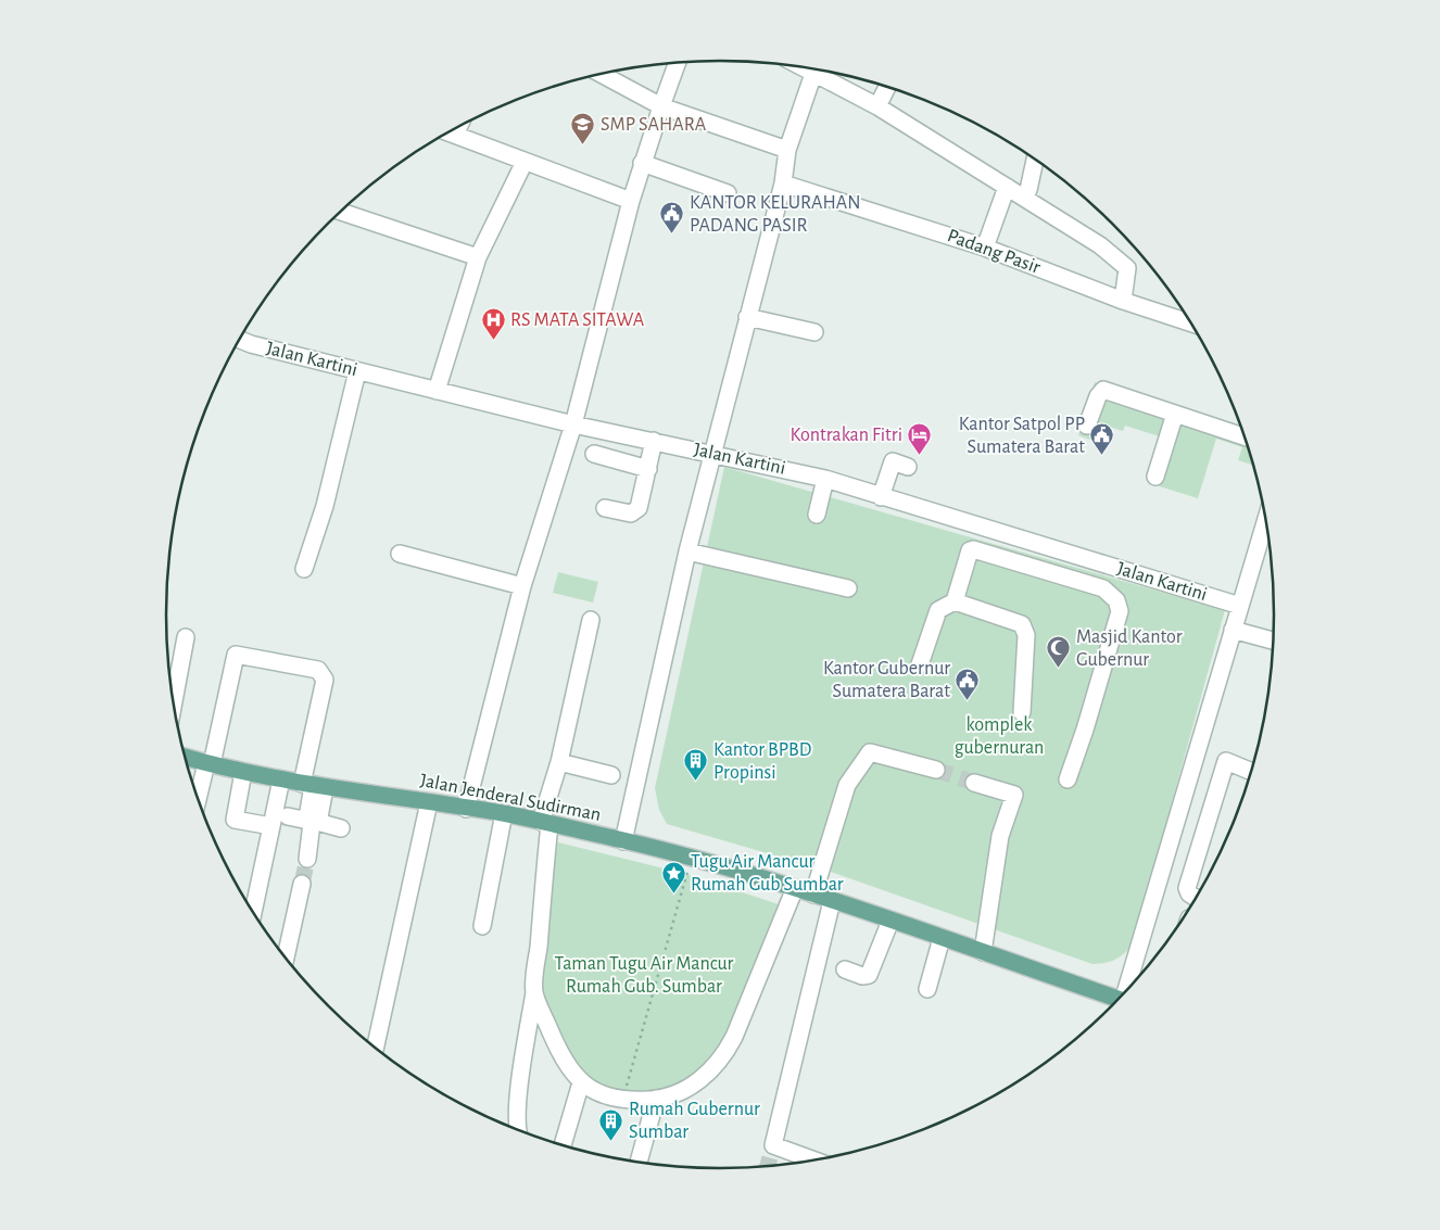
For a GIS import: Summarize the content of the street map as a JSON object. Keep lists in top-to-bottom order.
{
  "streets": {
    "main road": ["Jalan Jenderal Sudirman"],
    "street": ["Padang Pasir", "Jalan Kartini"]
  },
  "parks": ["komplek gubernuran", "Taman Tugu Air Mancur Rumah Gub. Sumbar"],
  "places": {
    "school or university": ["SMP SAHARA"],
    "public building": ["KANTOR KELURAHAN PADANG PASIR", "Kantor Satpol PP Sumatera Barat", "Kantor Gubernur Sumatera Barat"],
    "hospital": ["RS MATA SITAWA"],
    "hotel": ["Kontrakan Fitri"],
    "mosque": ["Masjid Kantor Gubernur"],
    "building": ["Kantor BPBD Propinsi", "Rumah Gubernur Sumbar"],
    "place": ["Tugu Air Mancur Rumah Gub Sumbar"]
  }
}
